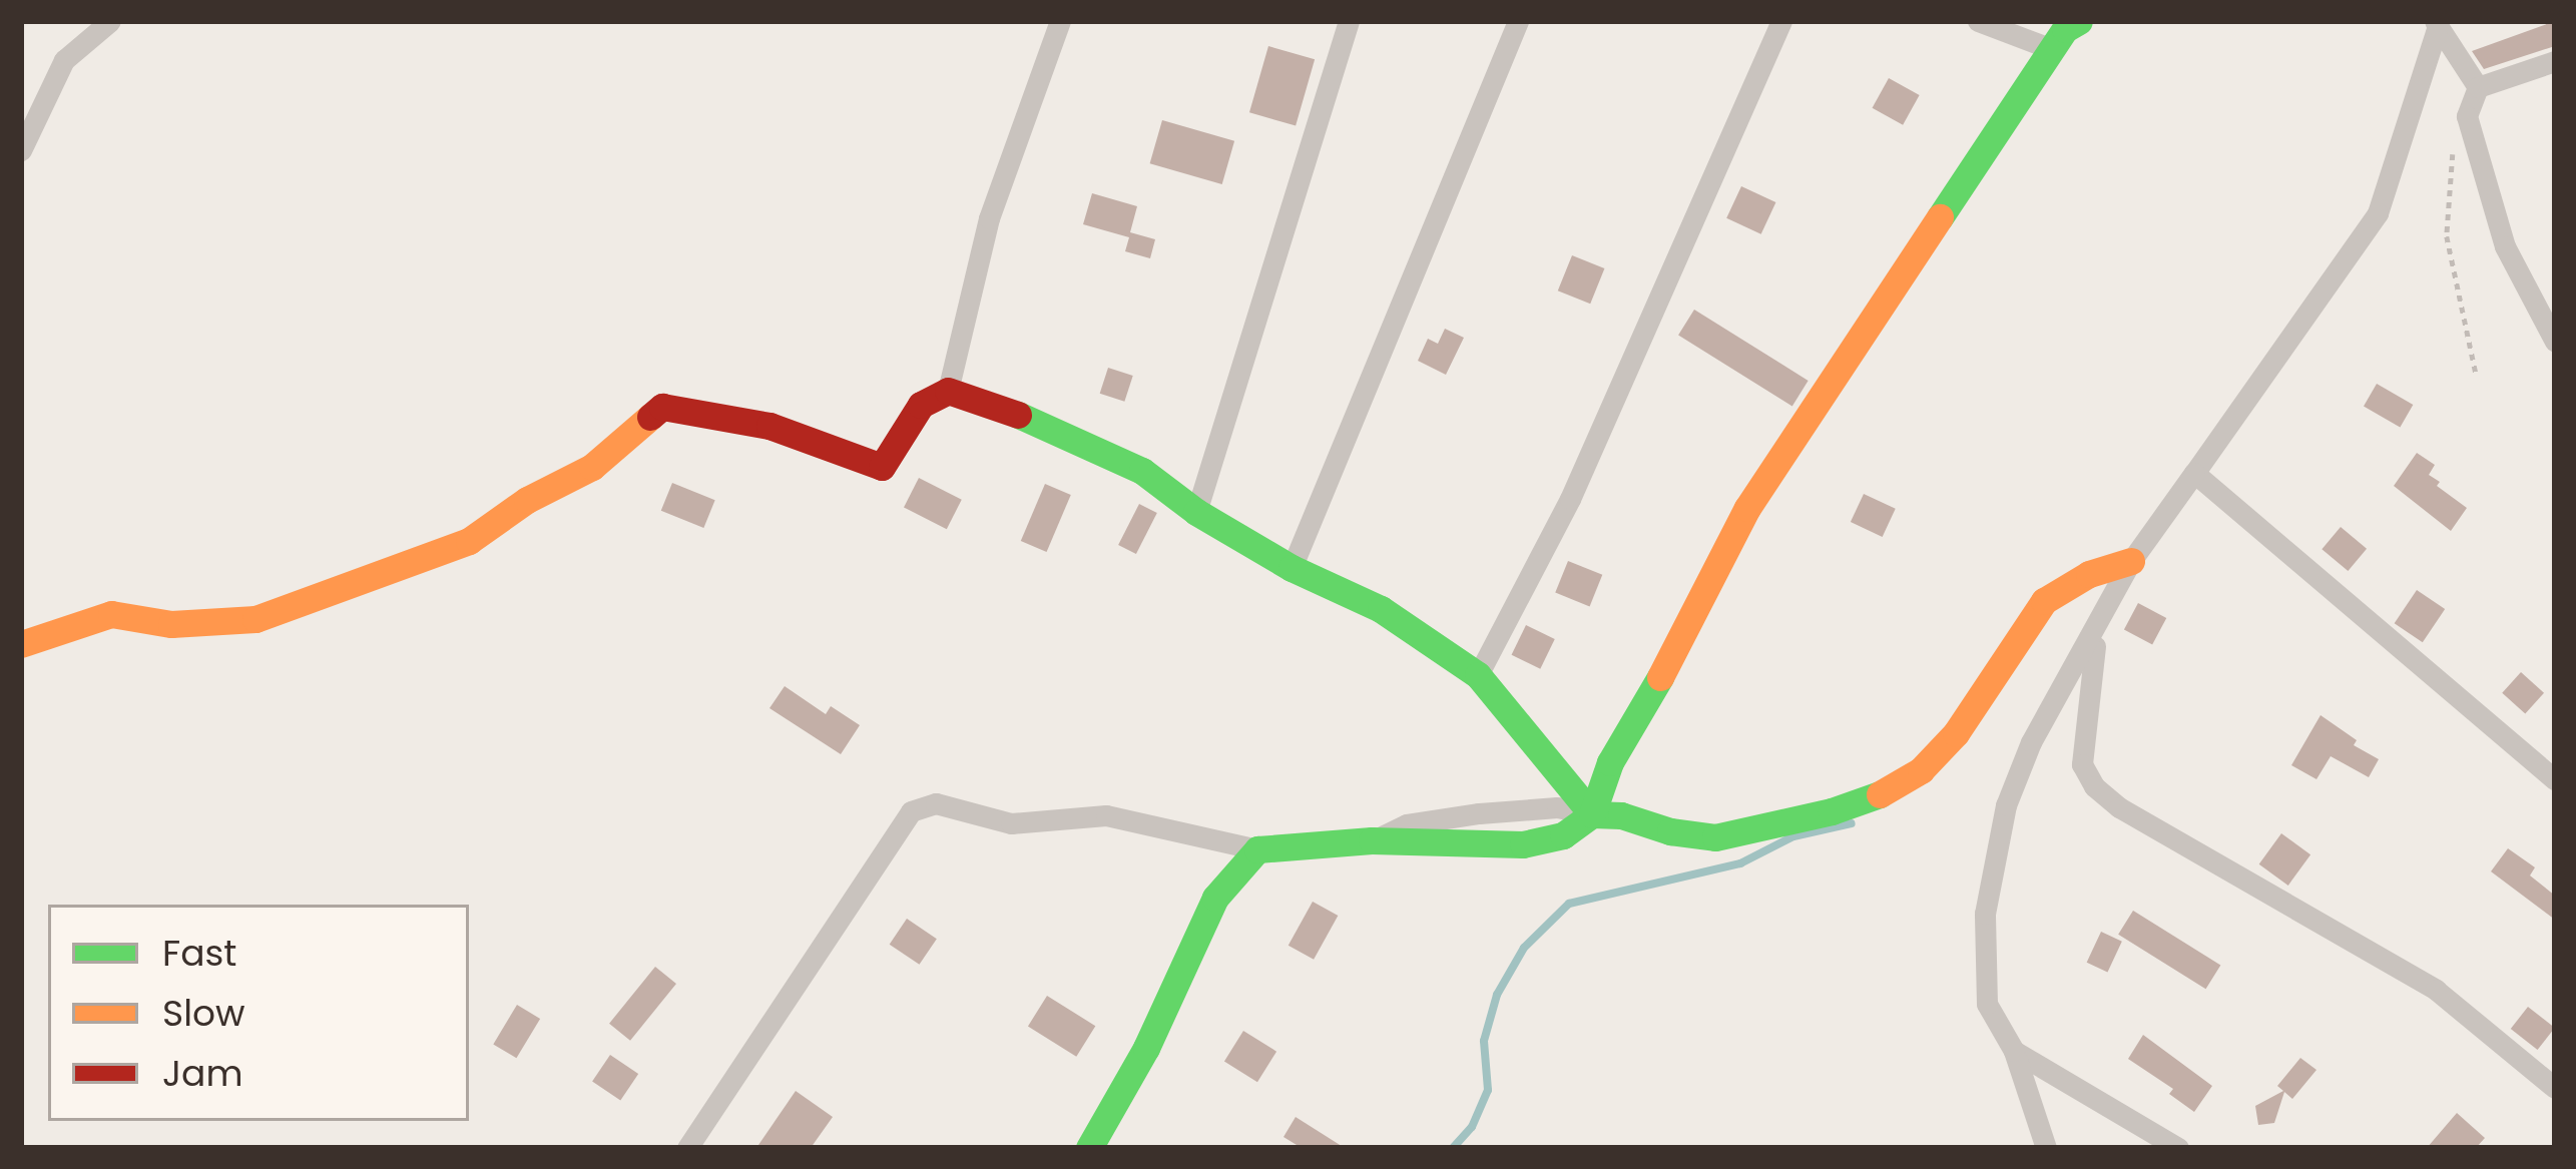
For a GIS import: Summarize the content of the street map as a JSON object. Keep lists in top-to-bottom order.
{
  "legend": ["Fast", "Slow", "Jam"]
}
